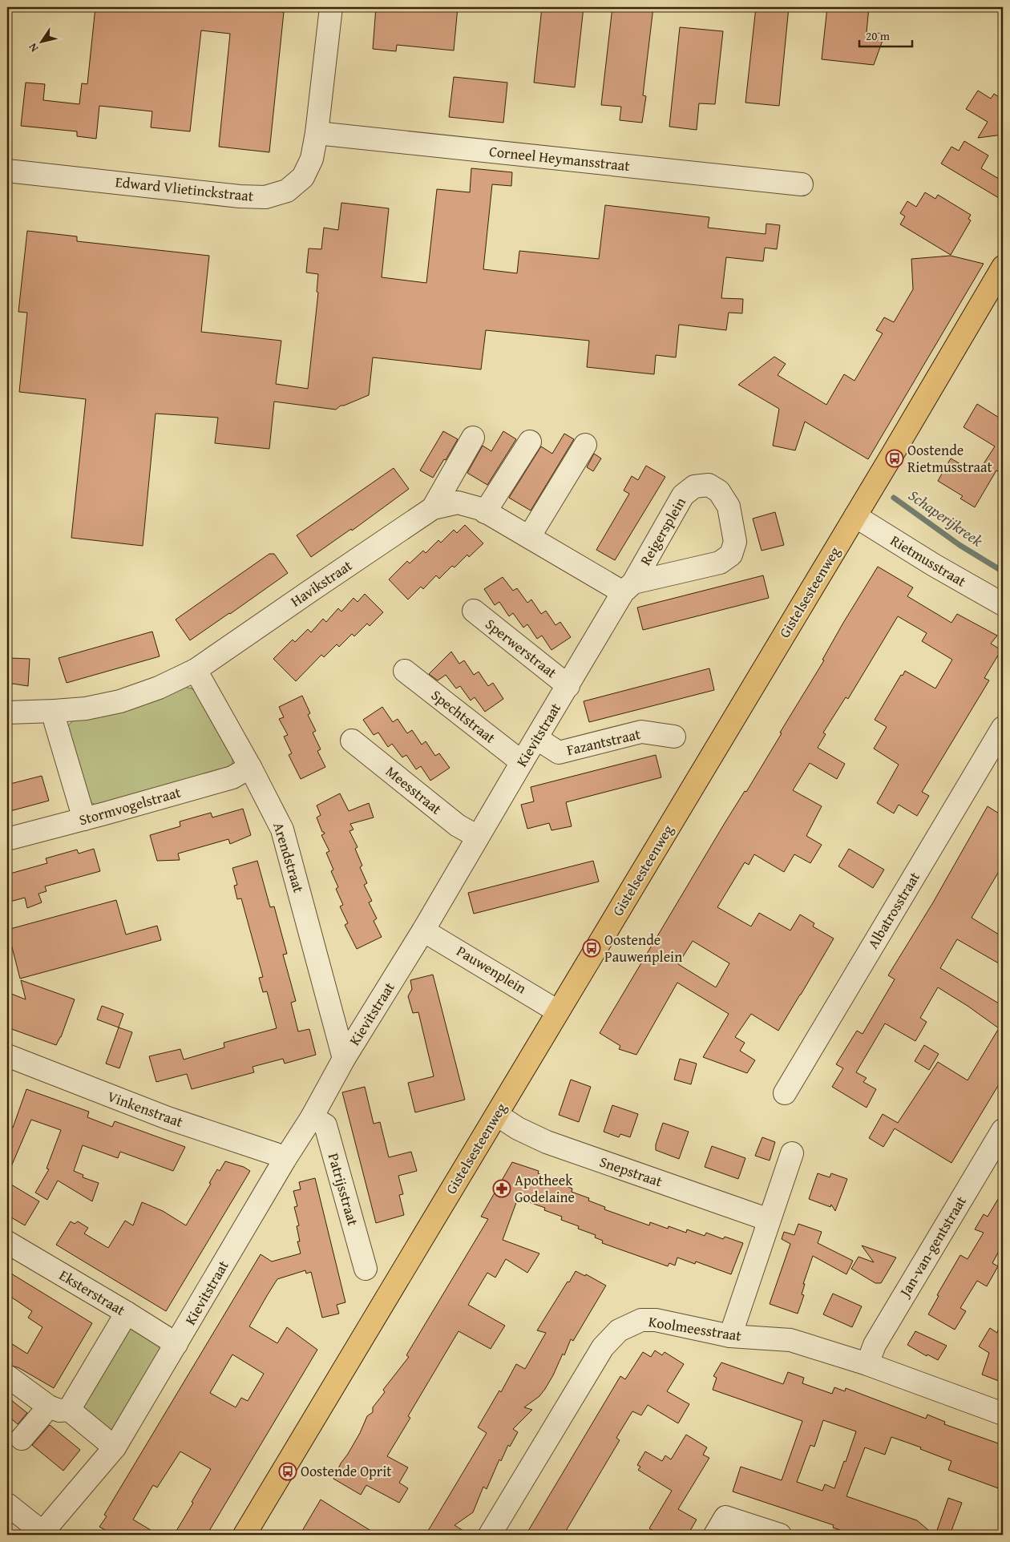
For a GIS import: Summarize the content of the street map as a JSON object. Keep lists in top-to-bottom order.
{
  "streets": {
    "main road": ["Gistelsesteenweg"],
    "street": [
      "Corneel Heymansstraat",
      "Edward Vlietinckstraat",
      "Reigersplein",
      "Rietmusstraat",
      "Havikstraat",
      "Sperwerstraat",
      "Spechtstraat",
      "Kievitstraat",
      "Fazantstraat",
      "Meesstraat",
      "Stormvogelstraat",
      "Arendstraat",
      "Albatrosstraat",
      "Pauwenplein",
      "Vinkenstraat",
      "Snepstraat",
      "Patrijsstraat",
      "Jan-van-gentstraat",
      "Eksterstraat",
      "Koolmeesstraat"
    ]
  },
  "crossings": [
    ["Corneel Heymansstraat", "Edward Vlietinckstraat"],
    ["Reigersplein", "Havikstraat"],
    ["Reigersplein", "Kievitstraat"],
    ["Rietmusstraat", "Gistelsesteenweg"],
    ["Havikstraat", "Kievitstraat"],
    ["Havikstraat", "Arendstraat"],
    ["Gistelsesteenweg", "Pauwenplein"],
    ["Gistelsesteenweg", "Snepstraat"],
    ["Sperwerstraat", "Kievitstraat"],
    ["Spechtstraat", "Kievitstraat"],
    ["Kievitstraat", "Fazantstraat"],
    ["Kievitstraat", "Meesstraat"],
    ["Kievitstraat", "Arendstraat"],
    ["Kievitstraat", "Pauwenplein"],
    ["Kievitstraat", "Vinkenstraat"],
    ["Kievitstraat", "Patrijsstraat"],
    ["Kievitstraat", "Eksterstraat"],
    ["Stormvogelstraat", "Arendstraat"],
    ["Jan-van-gentstraat", "Koolmeesstraat"]
  ],
  "water": ["Schaperijkreek"],
  "places": {
    "bus stop": ["Oostende Rietmusstraat", "Oostende Pauwenplein", "Oostende Oprit"],
    "pharmacy": ["Apotheek Godelaine"]
  },
  "scale_bar": "20 m",
  "north": "bottom left"
}
